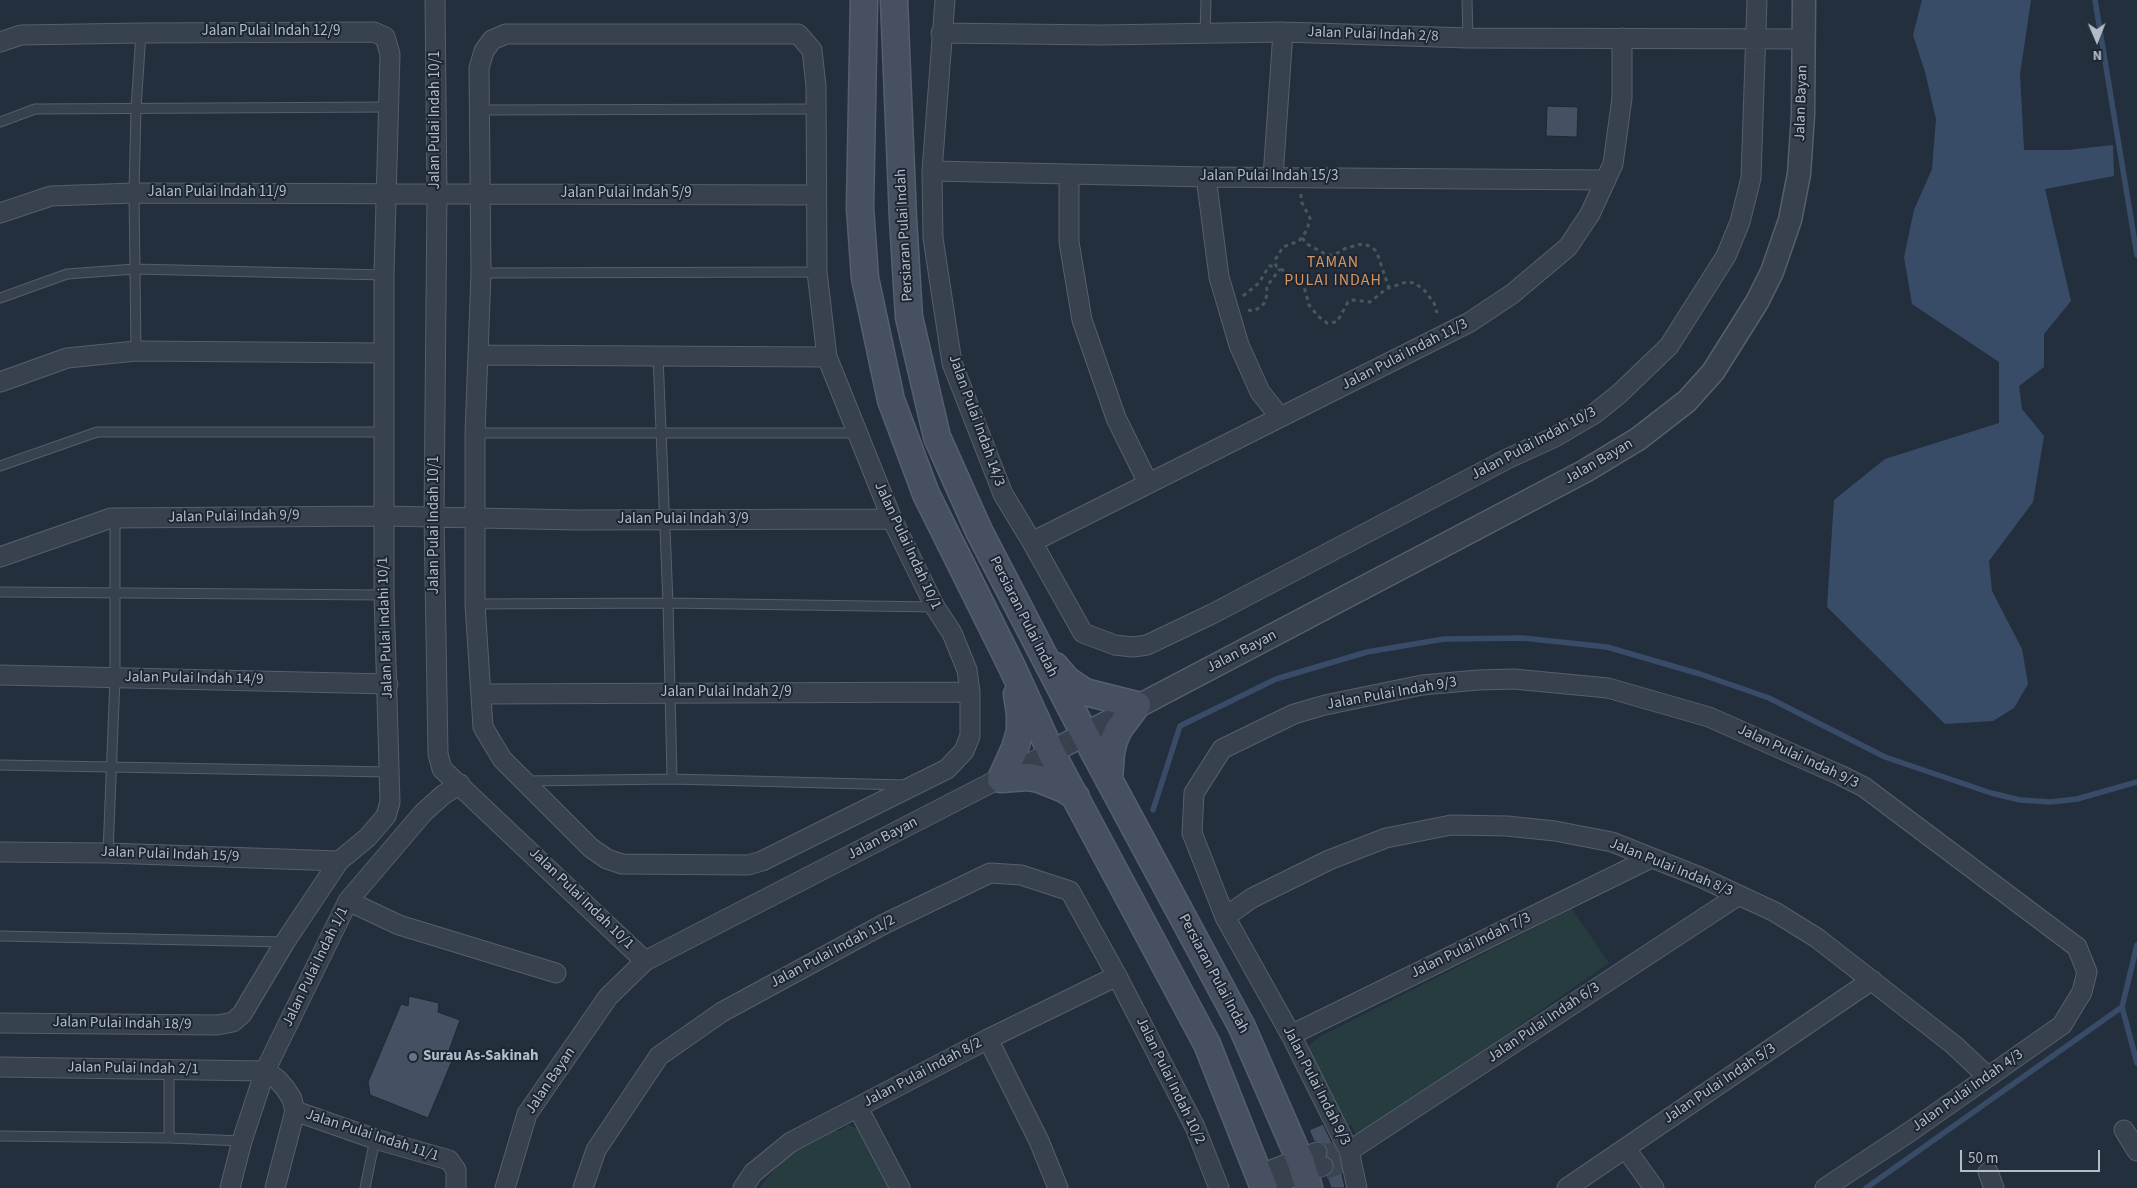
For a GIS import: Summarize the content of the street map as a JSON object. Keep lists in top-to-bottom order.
{
  "streets": {
    "main road": ["Persiaran Pulai Indah"],
    "street": [
      "Jalan Pulai Indah 12/9",
      "Jalan Pulai Indah 2/8",
      "Jalan Bayan",
      "Jalan Pulai Indah 10/1",
      "Jalan Pulai Indah 15/3",
      "Jalan Pulai Indah 11/9",
      "Jalan Pulai Indah 5/9",
      "Jalan Pulai Indah 11/3",
      "Jalan Pulai Indah 14/3",
      "Jalan Pulai Indah 10/3",
      "Jalan Pulai Indah 9/9",
      "Jalan Pulai Indah 3/9",
      "Jalan Pulai Indahi 10/1",
      "Jalan Pulai Indah 14/9",
      "Jalan Pulai Indah 2/9",
      "Jalan Pulai Indah 9/3",
      "Jalan Pulai Indah 15/9",
      "Jalan Pulai Indah 8/3",
      "Jalan Pulai Indah 7/3",
      "Jalan Pulai Indah 11/2",
      "Jalan Pulai Indah 1/1",
      "Jalan Pulai Indah 6/3",
      "Jalan Pulai Indah 18/9",
      "Jalan Pulai Indah 2/1",
      "Jalan Pulai Indah 8/2",
      "Jalan Pulai Indah 10/2",
      "Jalan Pulai Indah 5/3",
      "Jalan Pulai Indah 4/3",
      "Jalan Pulai Indah 11/1"
    ]
  },
  "crossings": [
    ["Jalan Pulai Indah 12/9", "Jalan Pulai Indah 11/9"],
    ["Jalan Pulai Indah 12/9", "Jalan Pulai Indahi 10/1"],
    ["Jalan Pulai Indah 2/8", "Jalan Bayan"],
    ["Jalan Pulai Indah 2/8", "Jalan Pulai Indah 11/3"],
    ["Jalan Pulai Indah 2/8", "Jalan Pulai Indah 14/3"],
    ["Jalan Pulai Indah 2/8", "Jalan Pulai Indah 10/3"],
    ["Jalan Bayan", "Jalan Pulai Indah 10/1"],
    ["Jalan Bayan", "Persiaran Pulai Indah"],
    ["Jalan Pulai Indah 10/1", "Jalan Pulai Indah 11/9"],
    ["Jalan Pulai Indah 10/1", "Jalan Pulai Indah 5/9"],
    ["Jalan Pulai Indah 10/1", "Jalan Pulai Indah 9/9"],
    ["Jalan Pulai Indah 10/1", "Jalan Pulai Indah 3/9"],
    ["Jalan Pulai Indah 10/1", "Jalan Pulai Indah 2/9"],
    ["Jalan Pulai Indah 10/1", "Jalan Pulai Indah 1/1"],
    ["Jalan Pulai Indah 15/3", "Jalan Pulai Indah 11/3"],
    ["Jalan Pulai Indah 15/3", "Jalan Pulai Indah 14/3"],
    ["Jalan Pulai Indah 11/9", "Jalan Pulai Indah 5/9"],
    ["Jalan Pulai Indah 11/9", "Jalan Pulai Indahi 10/1"],
    ["Jalan Pulai Indah 11/3", "Jalan Pulai Indah 14/3"],
    ["Jalan Pulai Indah 14/3", "Jalan Pulai Indah 10/3"],
    ["Jalan Pulai Indah 9/9", "Jalan Pulai Indah 3/9"],
    ["Jalan Pulai Indah 9/9", "Jalan Pulai Indahi 10/1"],
    ["Jalan Pulai Indahi 10/1", "Jalan Pulai Indah 14/9"],
    ["Jalan Pulai Indahi 10/1", "Jalan Pulai Indah 15/9"],
    ["Jalan Pulai Indahi 10/1", "Jalan Pulai Indah 18/9"],
    ["Jalan Pulai Indah 9/3", "Jalan Pulai Indah 8/3"],
    ["Jalan Pulai Indah 9/3", "Jalan Pulai Indah 7/3"],
    ["Jalan Pulai Indah 9/3", "Jalan Pulai Indah 6/3"],
    ["Jalan Pulai Indah 9/3", "Jalan Pulai Indah 4/3"],
    ["Jalan Pulai Indah 8/3", "Jalan Pulai Indah 7/3"],
    ["Jalan Pulai Indah 8/3", "Jalan Pulai Indah 6/3"],
    ["Jalan Pulai Indah 8/3", "Jalan Pulai Indah 5/3"],
    ["Jalan Pulai Indah 8/3", "Jalan Pulai Indah 4/3"],
    ["Jalan Pulai Indah 11/2", "Jalan Pulai Indah 8/2"],
    ["Jalan Pulai Indah 11/2", "Jalan Pulai Indah 10/2"],
    ["Jalan Pulai Indah 1/1", "Jalan Pulai Indah 2/1"],
    ["Jalan Pulai Indah 8/2", "Jalan Pulai Indah 10/2"]
  ],
  "districts": ["TAMAN PULAI INDAH"],
  "places": ["Surau As-Sakinah"],
  "scale_bar": "50 m",
  "north": "bottom"
}
